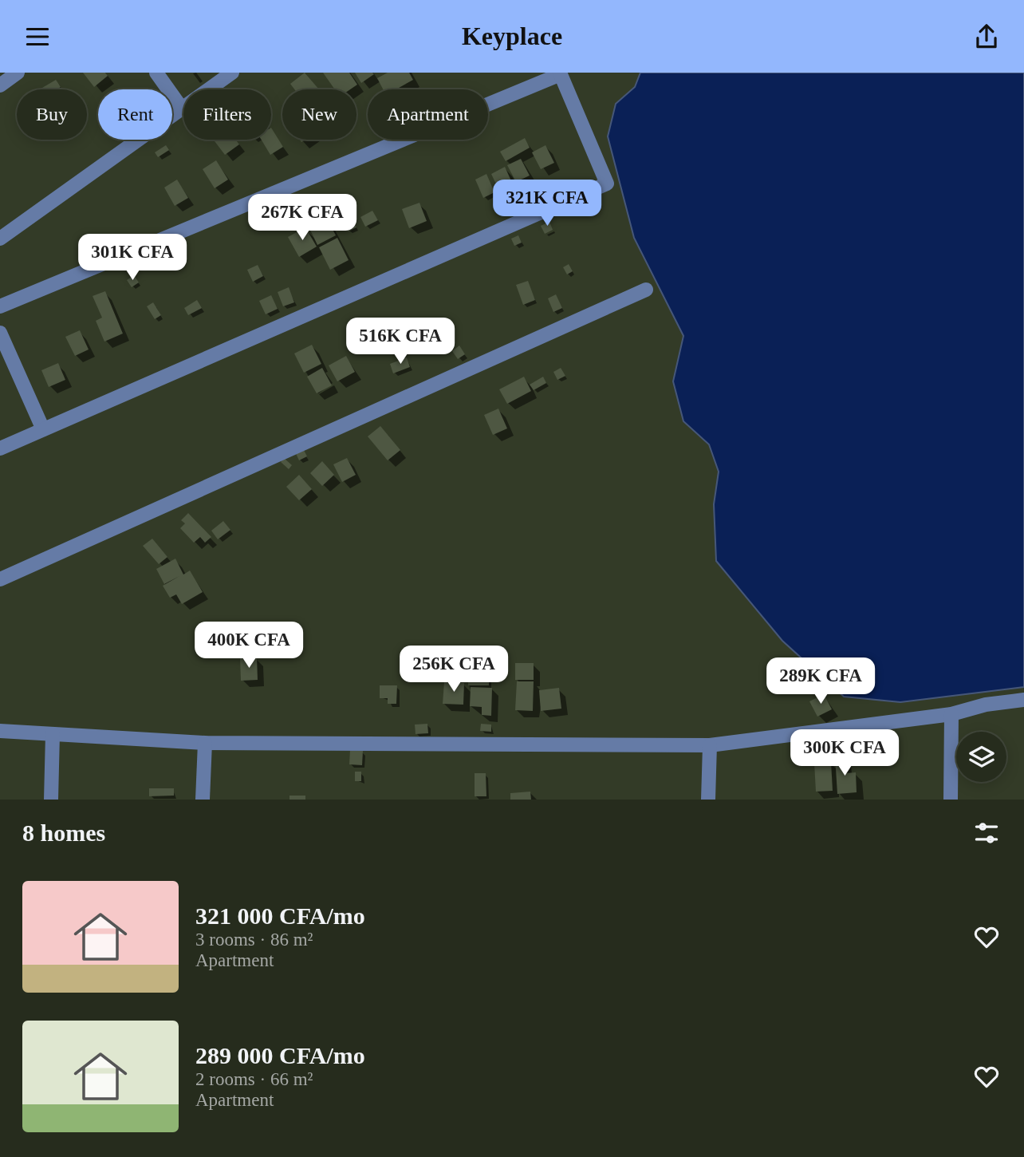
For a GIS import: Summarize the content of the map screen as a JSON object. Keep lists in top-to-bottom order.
{
  "page": {
    "header": "Keyplace",
    "chip": [
      "Buy",
      "Rent",
      "Filters",
      "New",
      "Apartment"
    ],
    "price": [
      "321K CFA",
      "267K CFA",
      "301K CFA",
      "516K CFA",
      "400K CFA",
      "256K CFA",
      "289K CFA",
      "300K CFA"
    ],
    "heading": "8 homes",
    "list": [
      {
        "name": "321 000 CFA/mo",
        "note": "3 rooms · 86 m² · Apartment"
      },
      {
        "name": "289 000 CFA/mo",
        "note": "2 rooms · 66 m² · Apartment"
      }
    ]
  }
}
